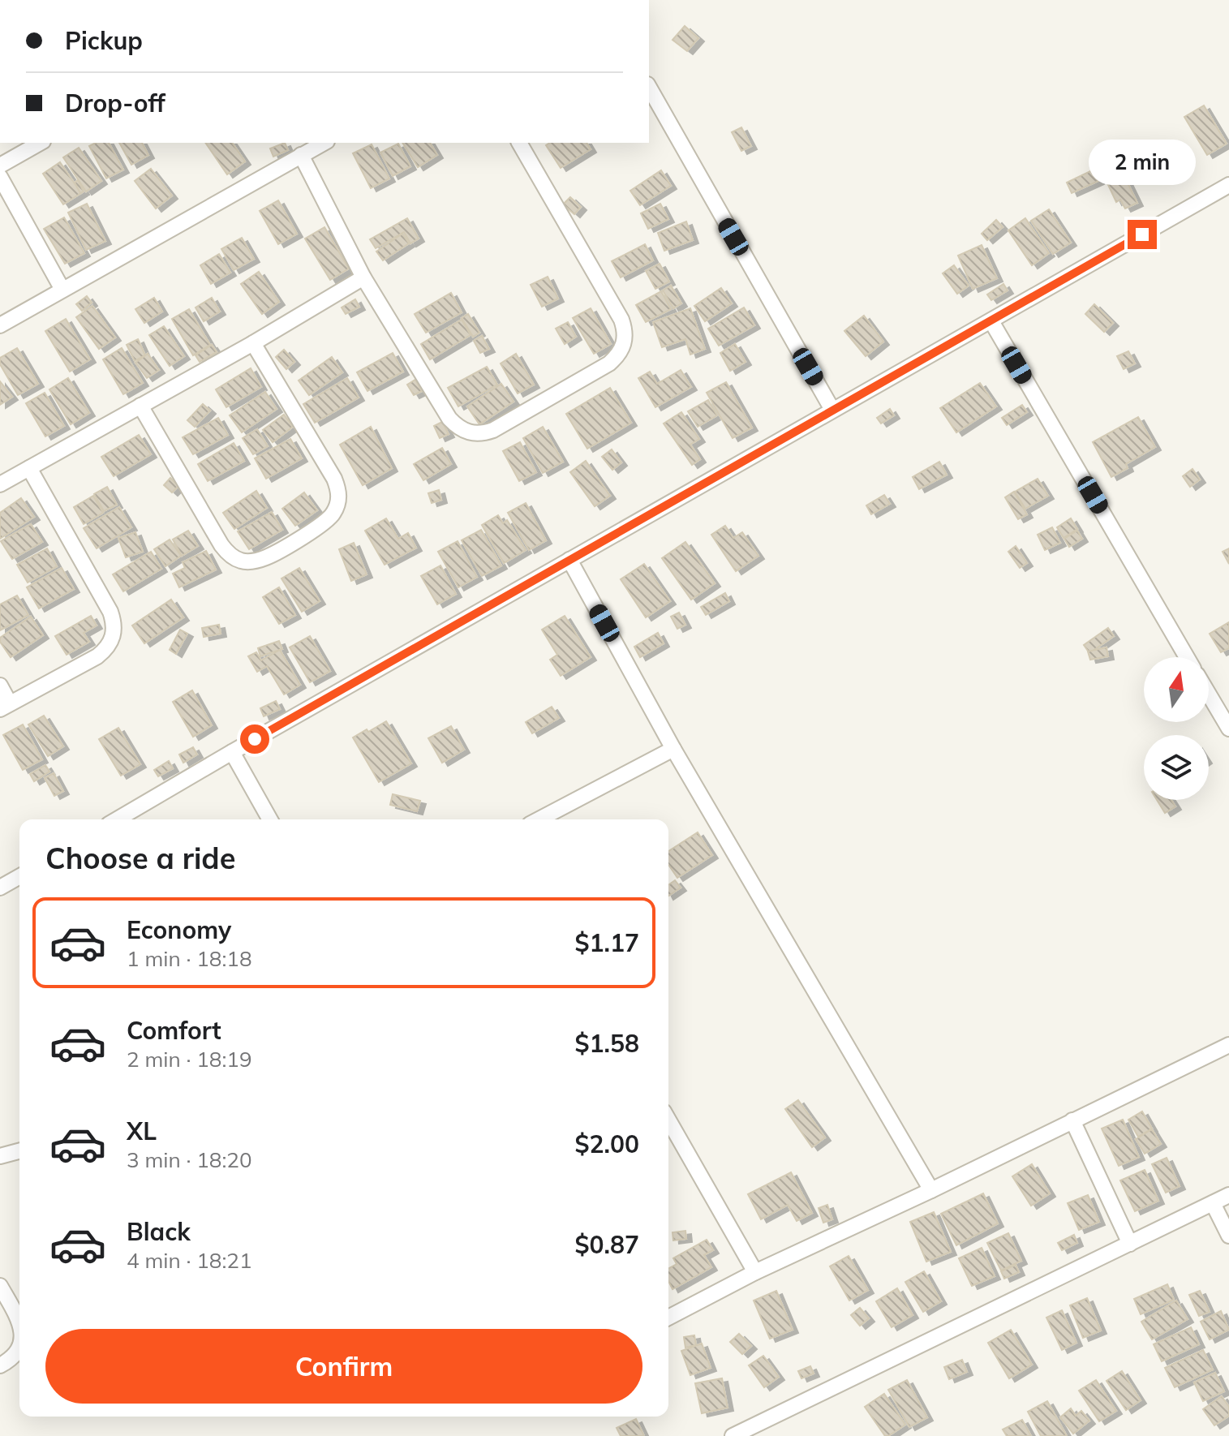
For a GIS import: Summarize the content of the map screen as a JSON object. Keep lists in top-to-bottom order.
{
  "north": "top",
  "page": {
    "banner": ["Pickup", "Drop-off"],
    "bubble": "2 min",
    "heading": "Choose a ride",
    "list": [
      {
        "name": "Economy",
        "note": "1 min · 18:18",
        "value": "$1.17"
      },
      {
        "name": "Comfort",
        "note": "2 min · 18:19",
        "value": "$1.58"
      },
      {
        "name": "XL",
        "note": "3 min · 18:20",
        "value": "$2.00"
      },
      {
        "name": "Black",
        "note": "4 min · 18:21",
        "value": "$0.87"
      }
    ],
    "buttons": "Confirm"
  }
}
